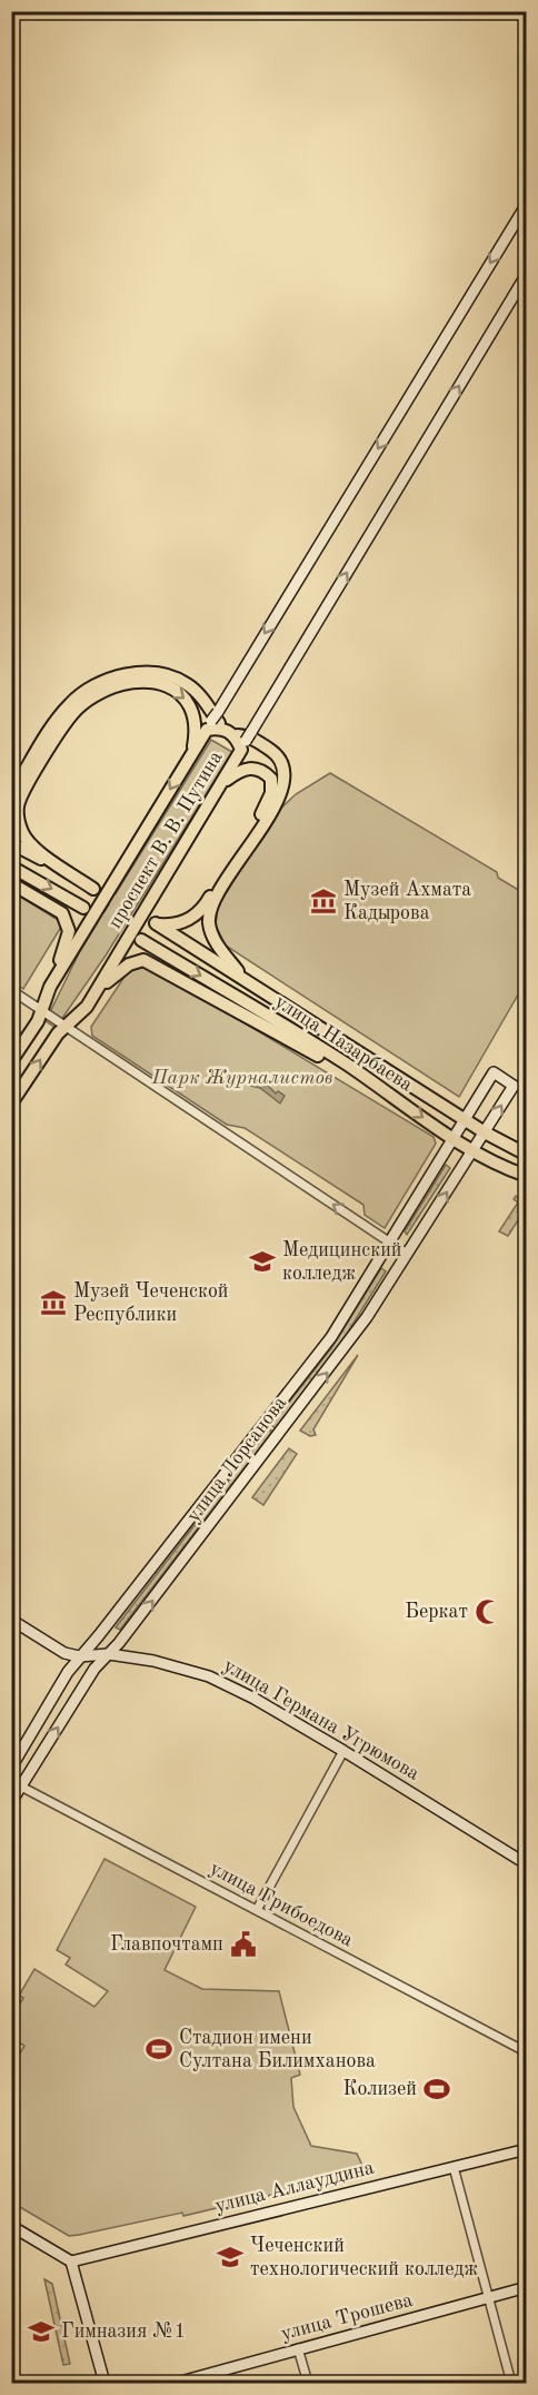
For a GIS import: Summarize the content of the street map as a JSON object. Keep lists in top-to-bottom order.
{
  "streets": {
    "main road": [
      "проспект В. В. Путина",
      "улица Назарбаева",
      "улица Лорсанова",
      "улица Германа Угрюмова",
      "улица Аллауддина",
      "улица Трошева"
    ],
    "street": ["улица Грибоедова"]
  },
  "crossings": [
    ["проспект В. В. Путина", "улица Назарбаева"],
    ["улица Назарбаева", "улица Лорсанова"],
    ["улица Лорсанова", "улица Германа Угрюмова"],
    ["улица Лорсанова", "улица Грибоедова"]
  ],
  "parks": ["Парк Журналистов"],
  "places": {
    "museum": ["Музей Ахмата Кадырова", "Музей Чеченской Республики"],
    "school or university": ["Медицинский колледж", "Чеченский технологический колледж", "Гимназия №1"],
    "mosque": ["Беркат"],
    "public building": ["Главпочтамп"],
    "sports": ["Стадион имени Султана Билимханова", "Колизей"]
  }
}
